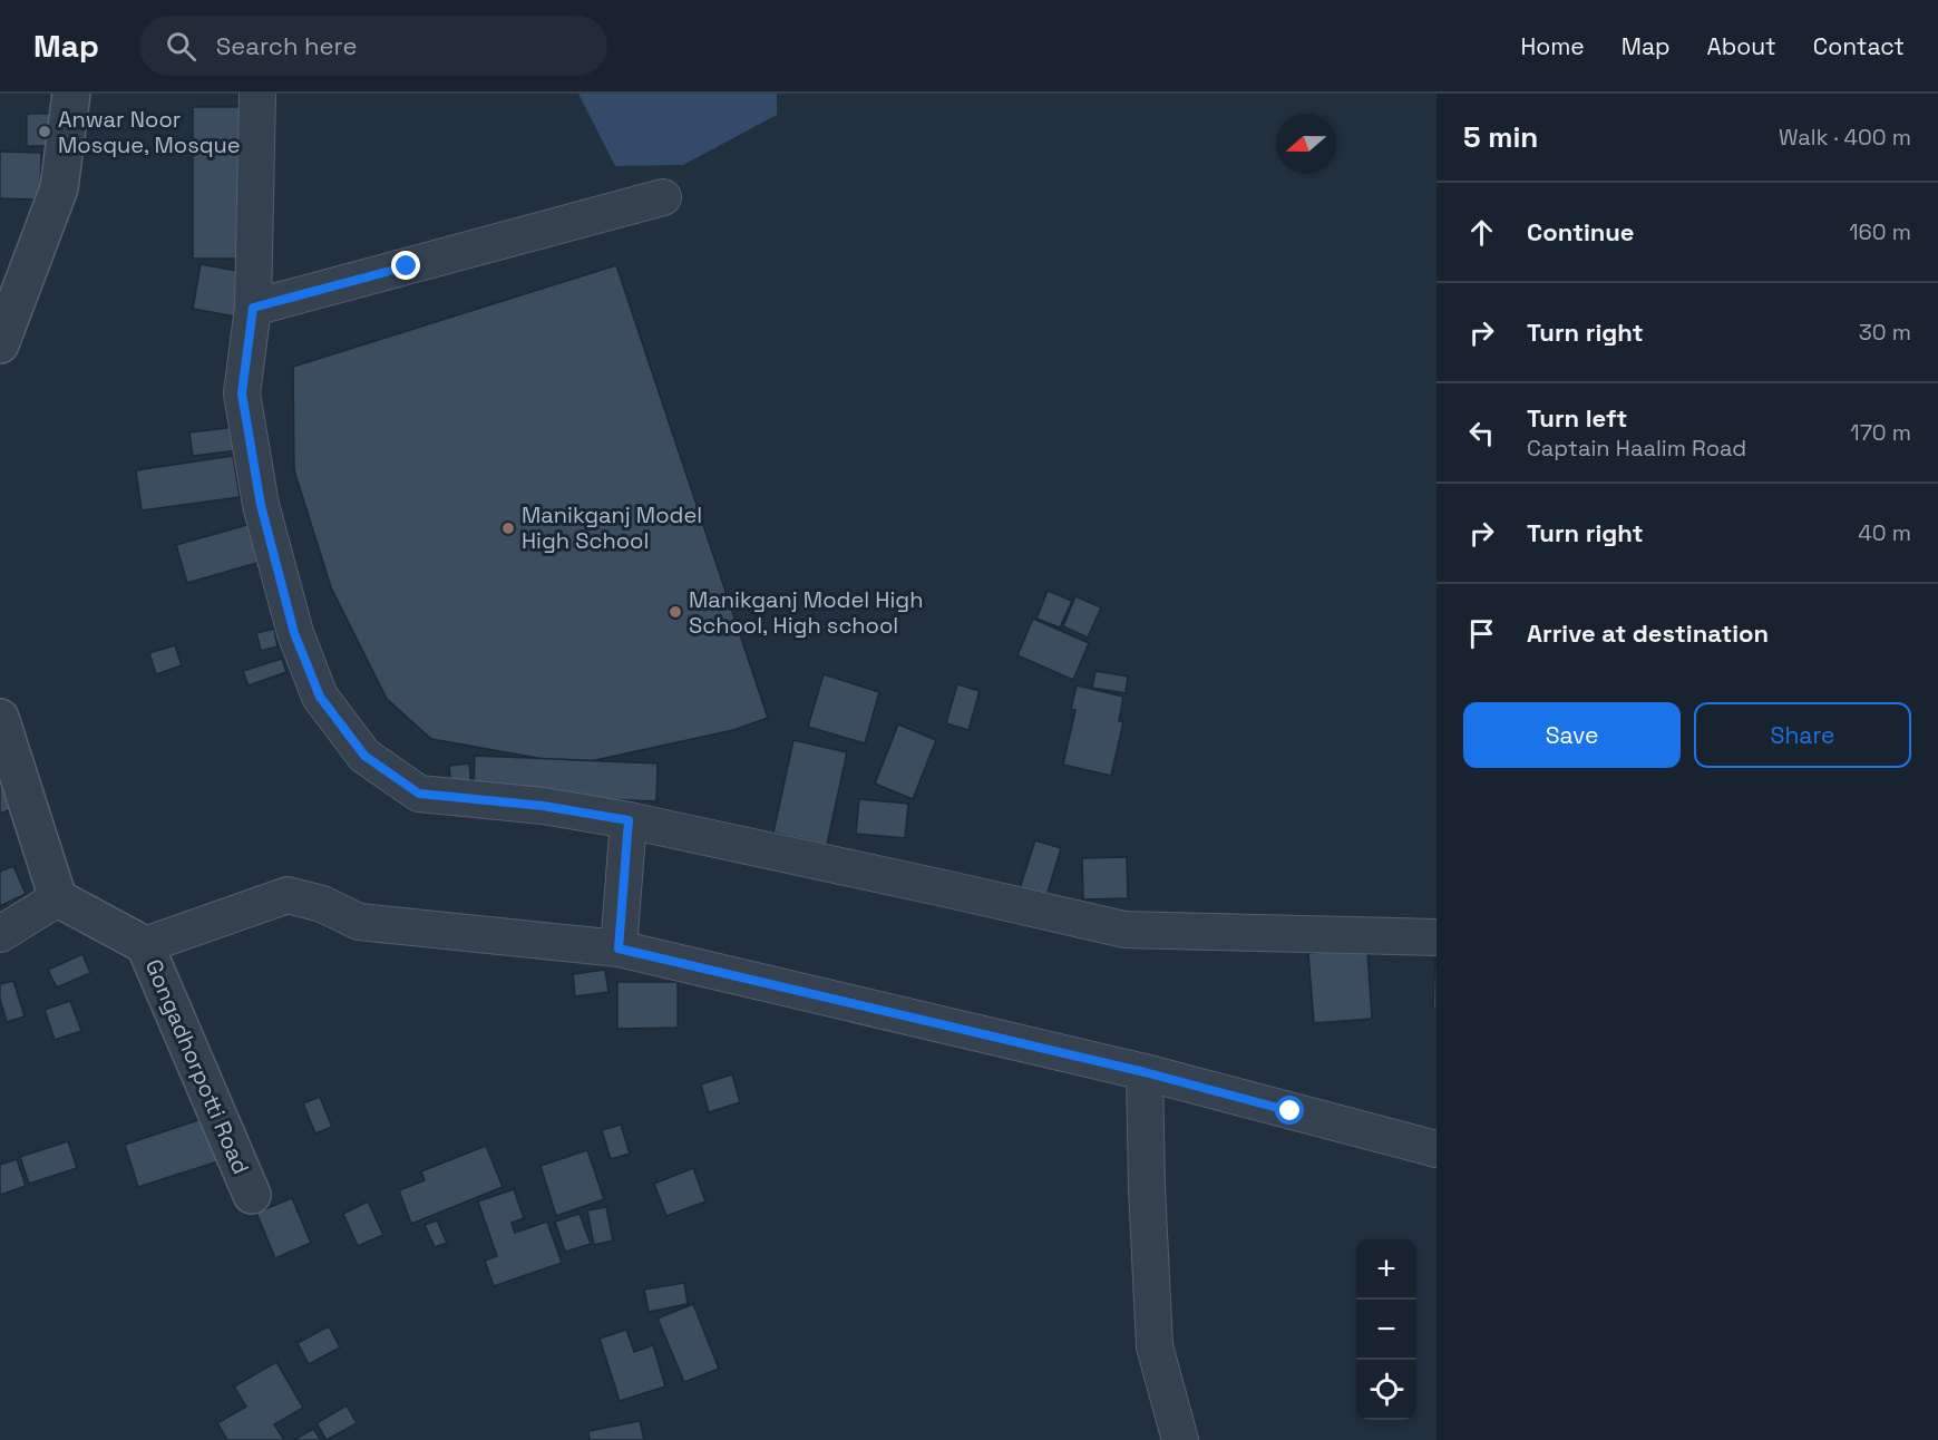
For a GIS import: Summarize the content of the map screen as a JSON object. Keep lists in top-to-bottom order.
{
  "streets": {
    "street": ["Gongadhorpotti Road"]
  },
  "places": ["Anwar Noor Mosque, Mosque", "Manikganj Model High School", "Manikganj Model High School, High school"],
  "north": "left",
  "page": {
    "header": "Map",
    "search": "Search here",
    "nav": [
      "Home",
      "Map",
      "About",
      "Contact"
    ],
    "heading": ["5 min", "Walk · 400 m"],
    "list": [
      ["Continue", "160 m"],
      ["Turn right", "30 m"],
      ["Turn left", "Captain Haalim Road", "170 m"],
      ["Turn right", "40 m"],
      "Arrive at destination"
    ],
    "buttons": ["Save", "Share"],
    "map_buttons": ["+", "−"]
  }
}
